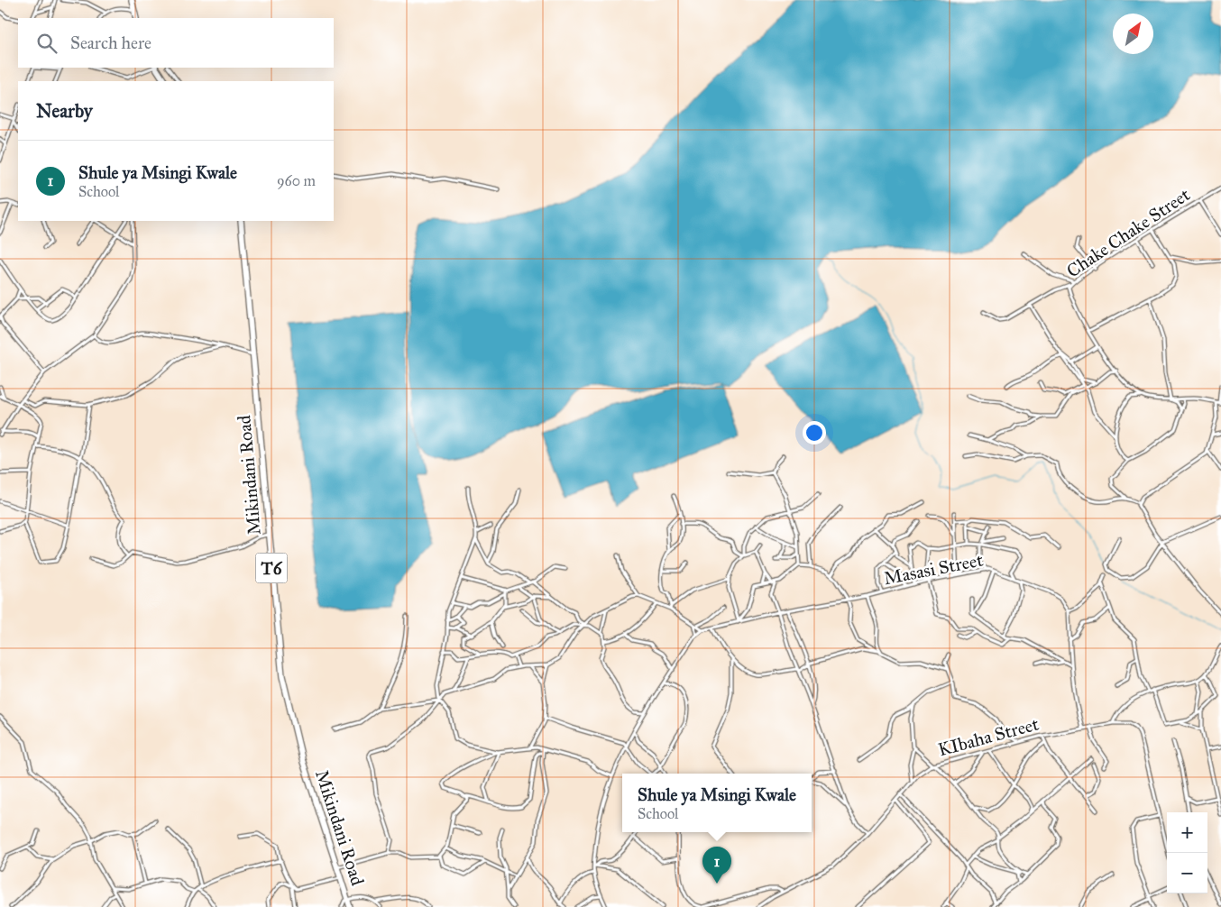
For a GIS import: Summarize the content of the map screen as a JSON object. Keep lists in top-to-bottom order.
{
  "streets": {
    "highway": ["Mikindani Road", "T6"],
    "street": ["Chake Chake Street", "Masasi Street", "KIbaha Street"]
  },
  "north": "top right",
  "page": {
    "search": "Search here",
    "heading": "Nearby",
    "list": [
      {
        "mark": "1",
        "name": "Shule ya Msingi Kwale",
        "note": "School",
        "value": "960 m"
      }
    ],
    "popup": ["Shule ya Msingi Kwale", "School"],
    "map_buttons": ["+", "−"],
    "pins": "1"
  }
}
